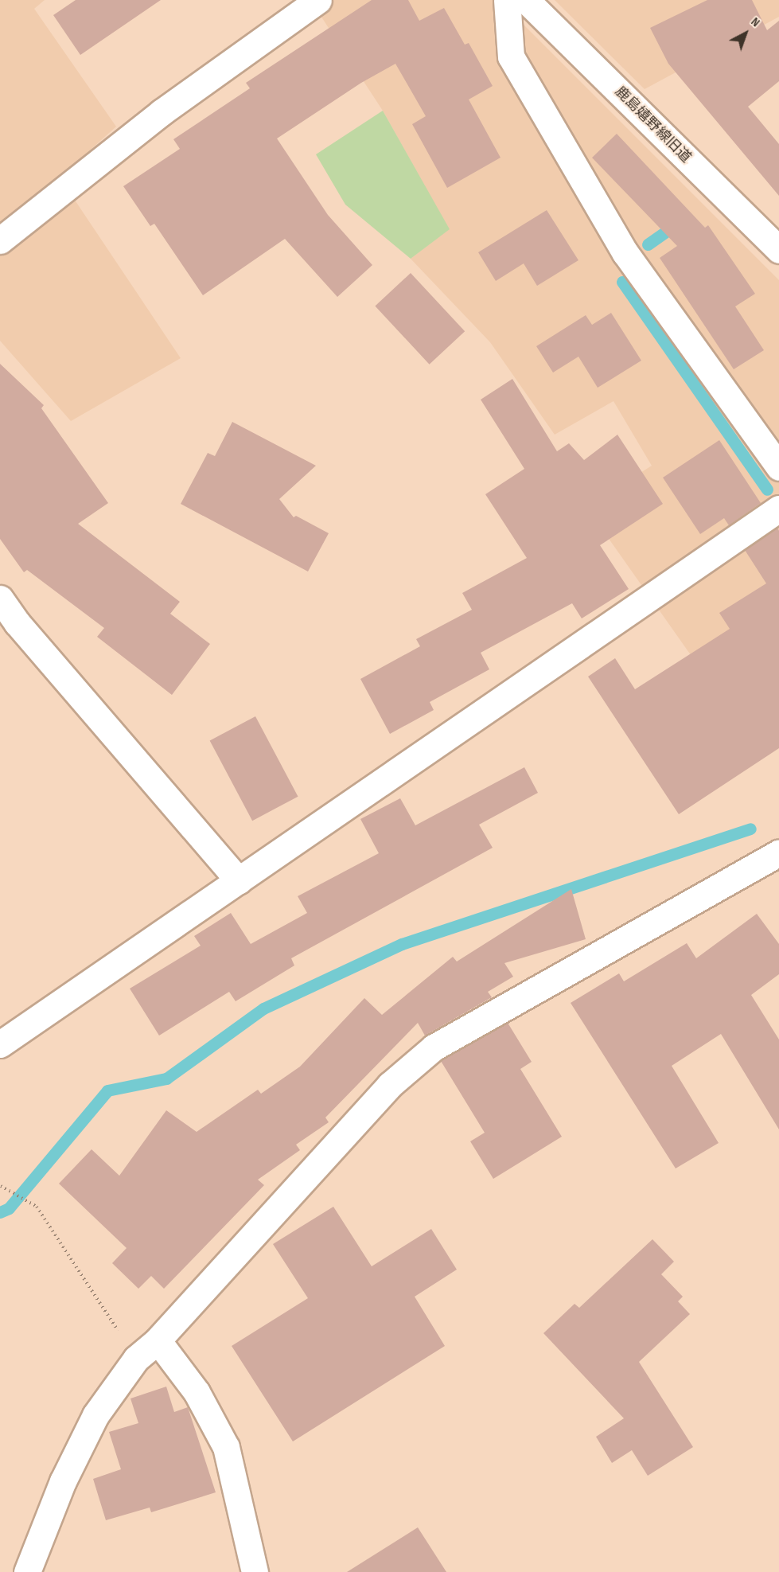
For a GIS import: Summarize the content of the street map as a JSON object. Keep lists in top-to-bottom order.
{
  "streets": {
    "street": ["鹿島嬉野線旧道"]
  },
  "north": "top right"
}
